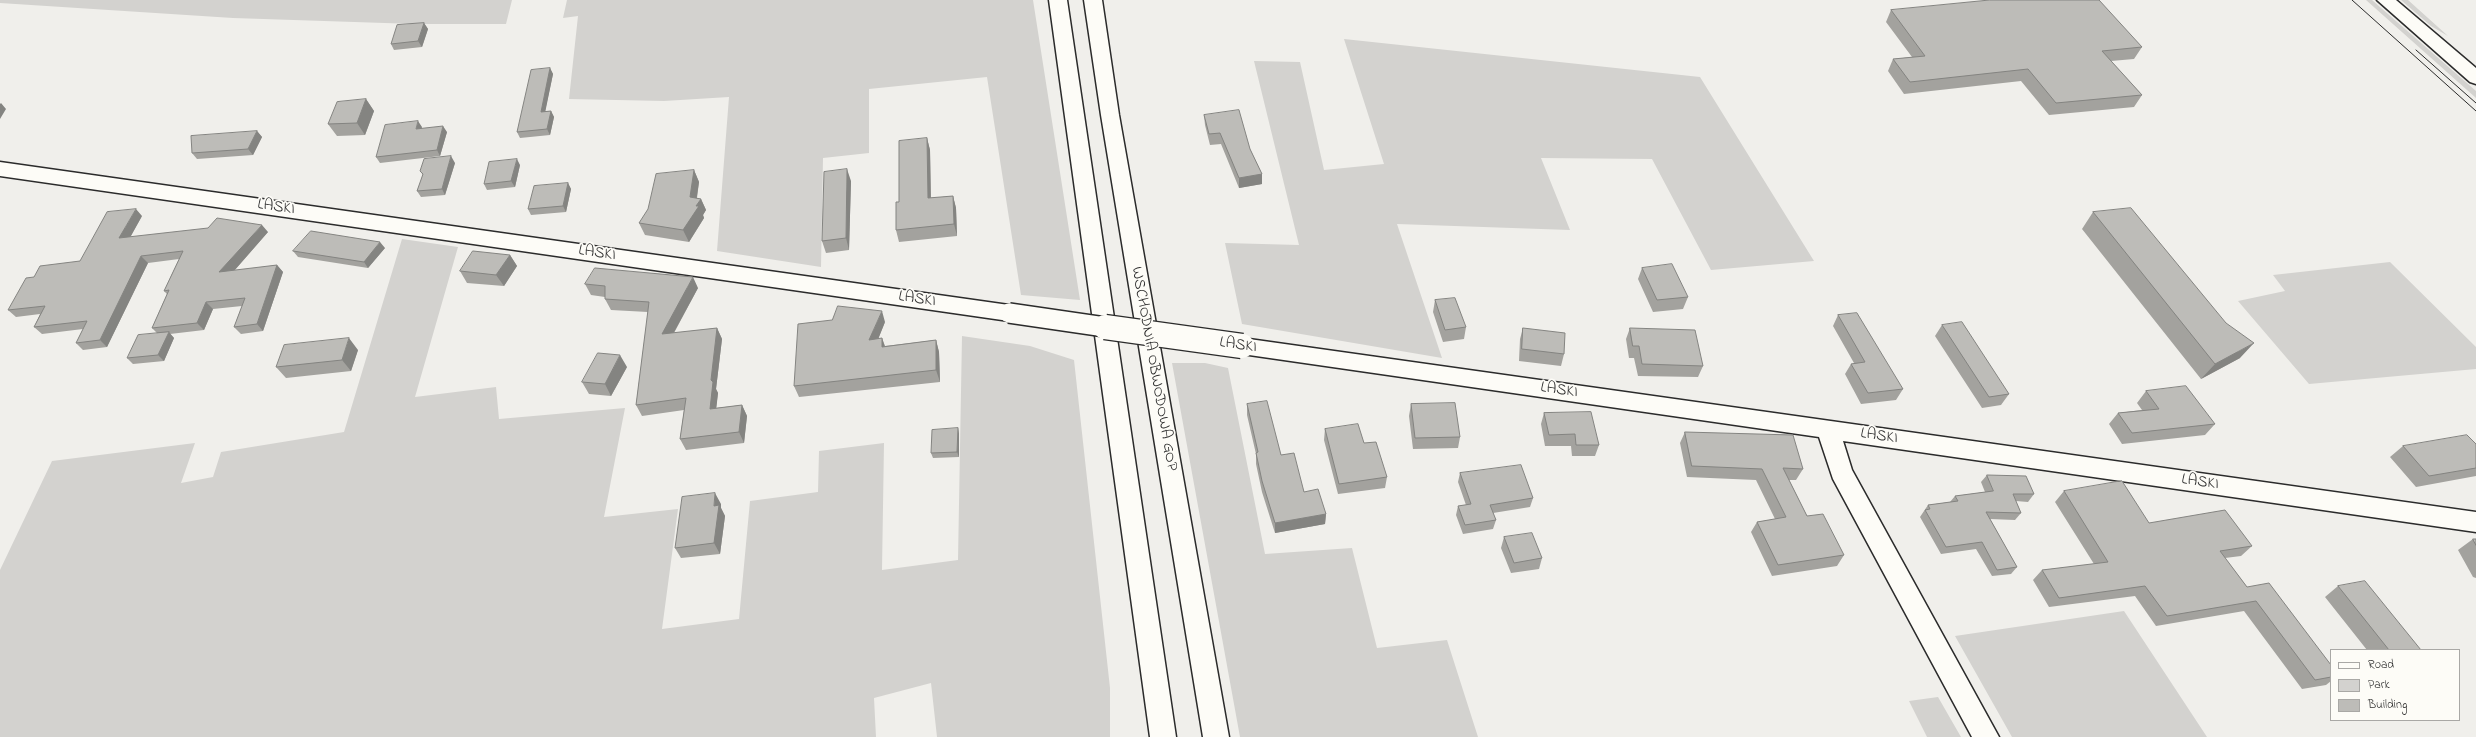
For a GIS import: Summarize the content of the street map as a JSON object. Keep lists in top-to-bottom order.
{
  "streets": {
    "main road": ["LASKI", "WSCHODNIA OBWODOWA GOP"]
  },
  "legend": ["Road", "Park", "Building"]
}
